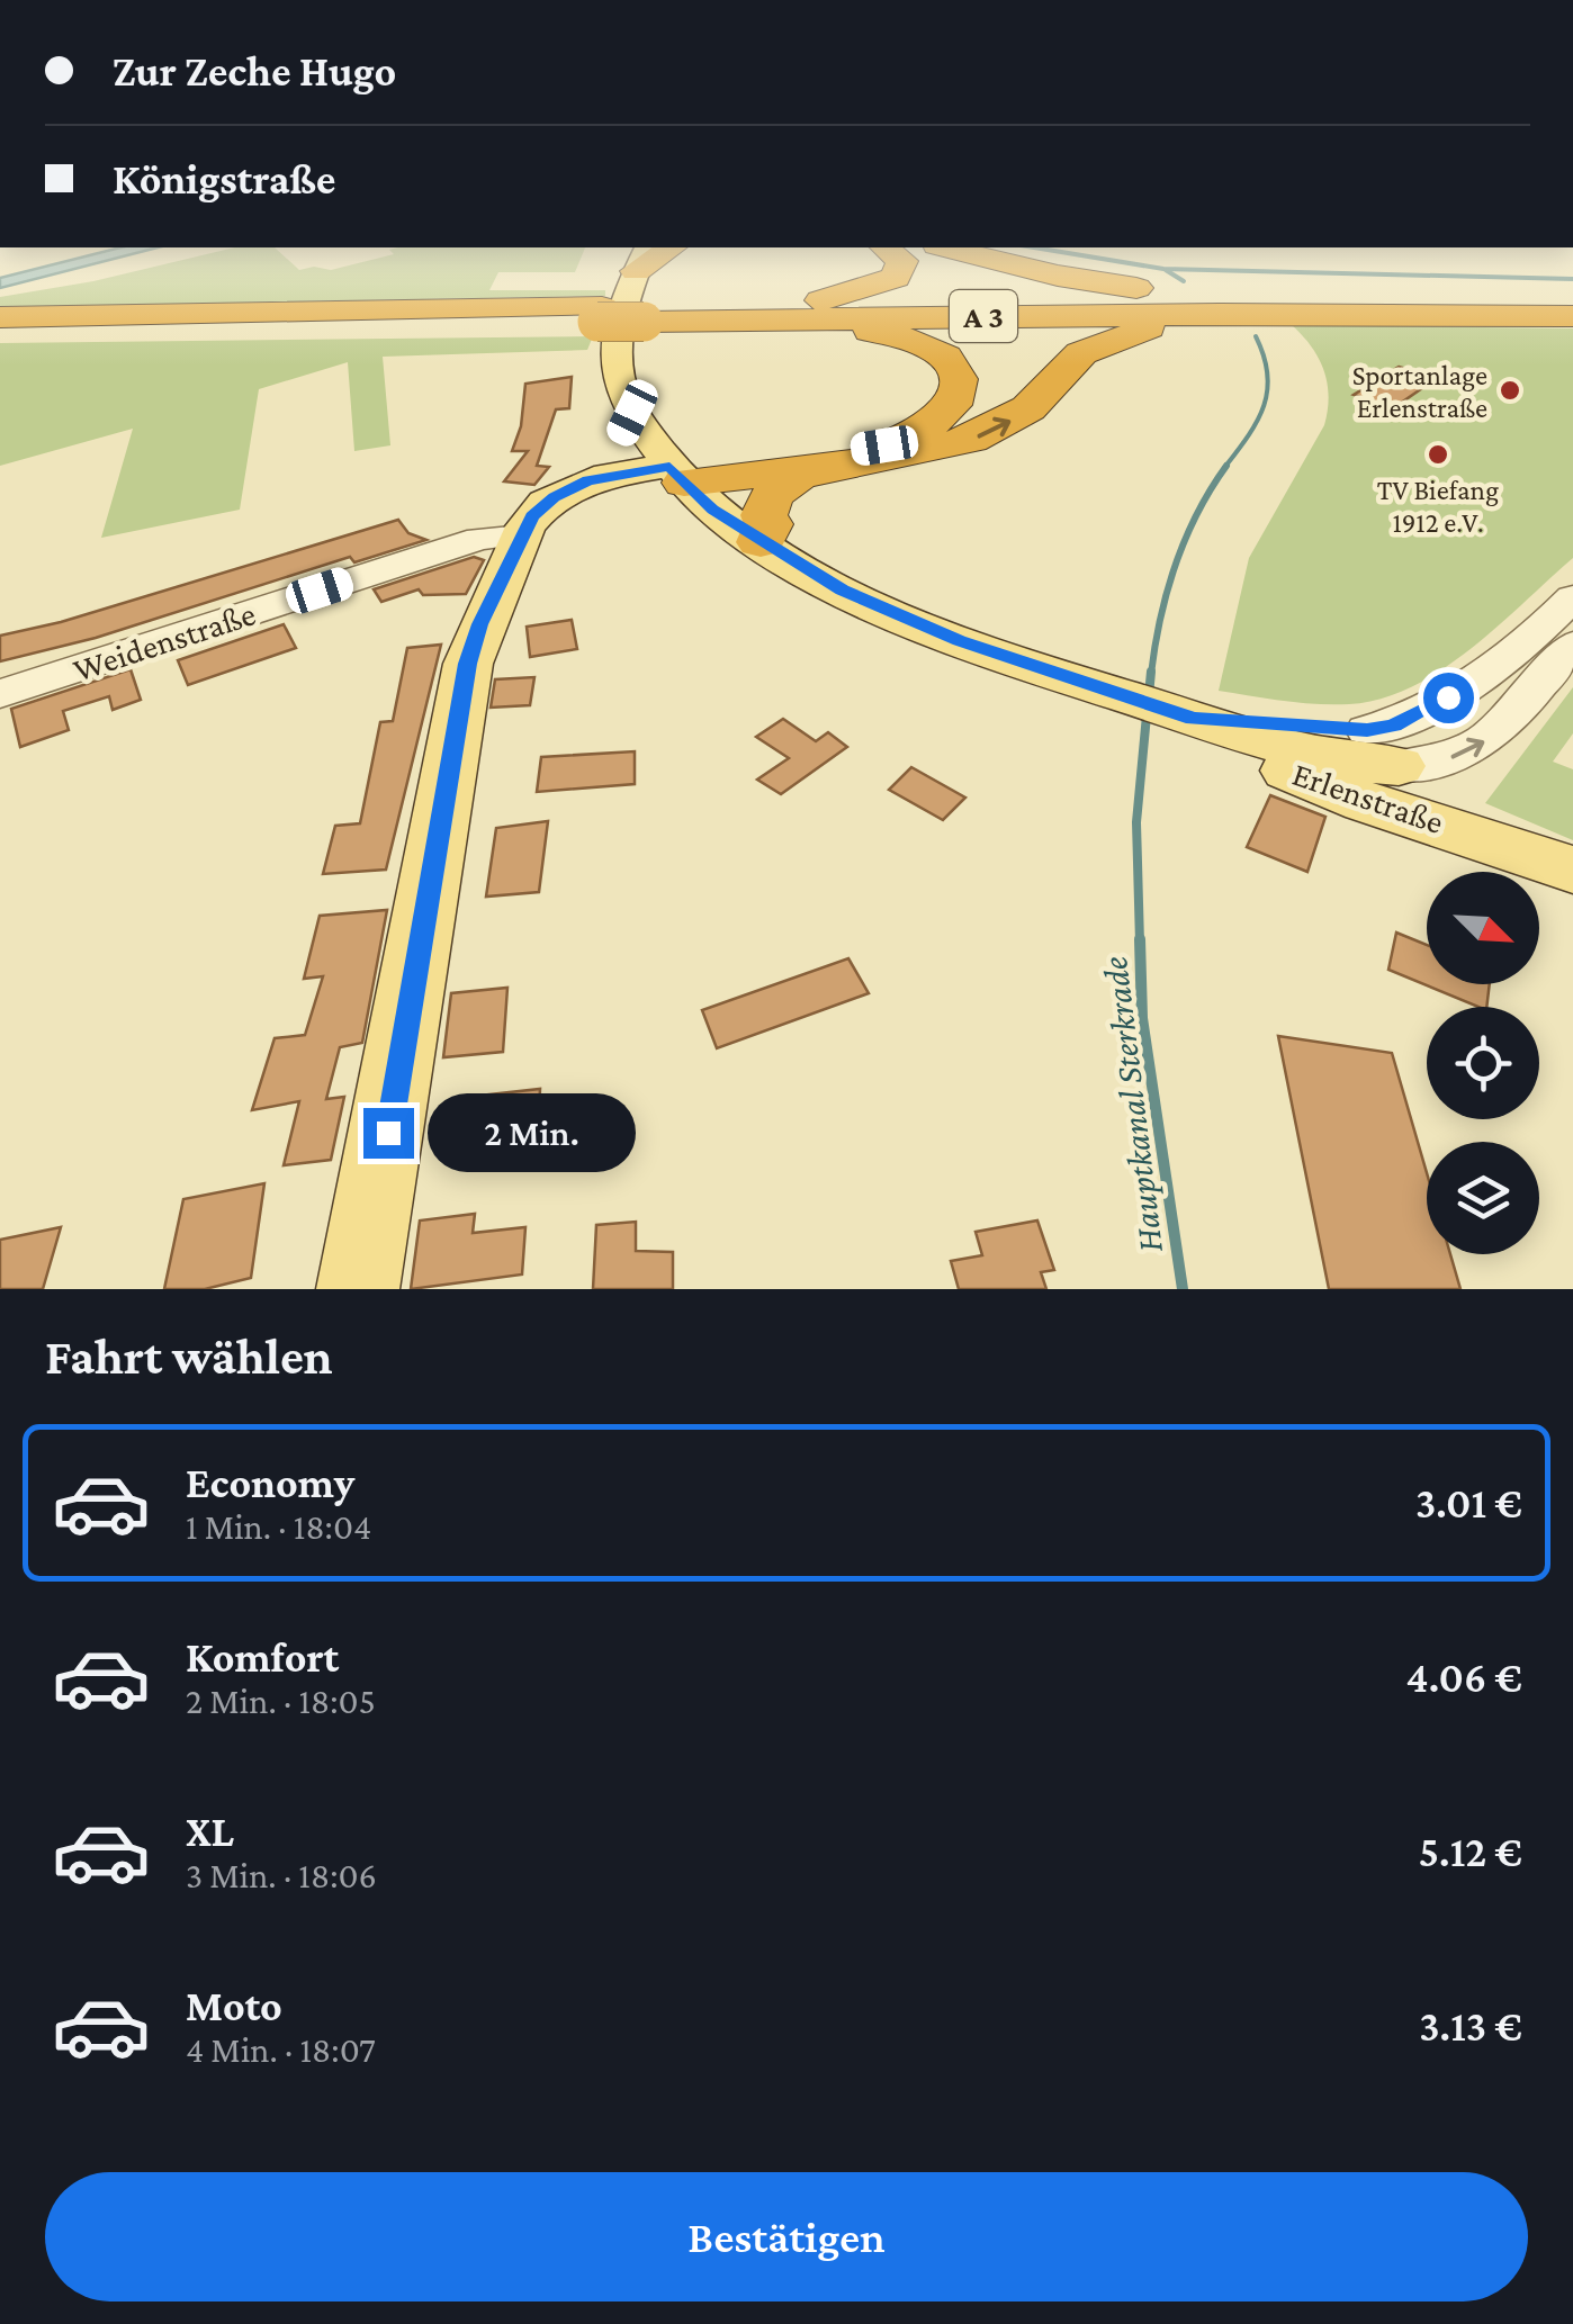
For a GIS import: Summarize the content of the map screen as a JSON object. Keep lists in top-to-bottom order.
{
  "streets": {
    "highway": ["A 3"],
    "main road": ["Erlenstraße"],
    "street": ["Weidenstraße"]
  },
  "water": ["Hauptkanal Sterkrade"],
  "places": ["Sportanlage Erlenstraße", "TV Biefang 1912 e.V."],
  "north": "bottom right",
  "page": {
    "banner": ["Zur Zeche Hugo", "Königstraße"],
    "bubble": "2 Min.",
    "heading": "Fahrt wählen",
    "list": [
      {
        "name": "Economy",
        "note": "1 Min. · 18:04",
        "value": "3.01 €"
      },
      {
        "name": "Komfort",
        "note": "2 Min. · 18:05",
        "value": "4.06 €"
      },
      {
        "name": "XL",
        "note": "3 Min. · 18:06",
        "value": "5.12 €"
      },
      {
        "name": "Moto",
        "note": "4 Min. · 18:07",
        "value": "3.13 €"
      }
    ],
    "buttons": "Bestätigen"
  }
}
